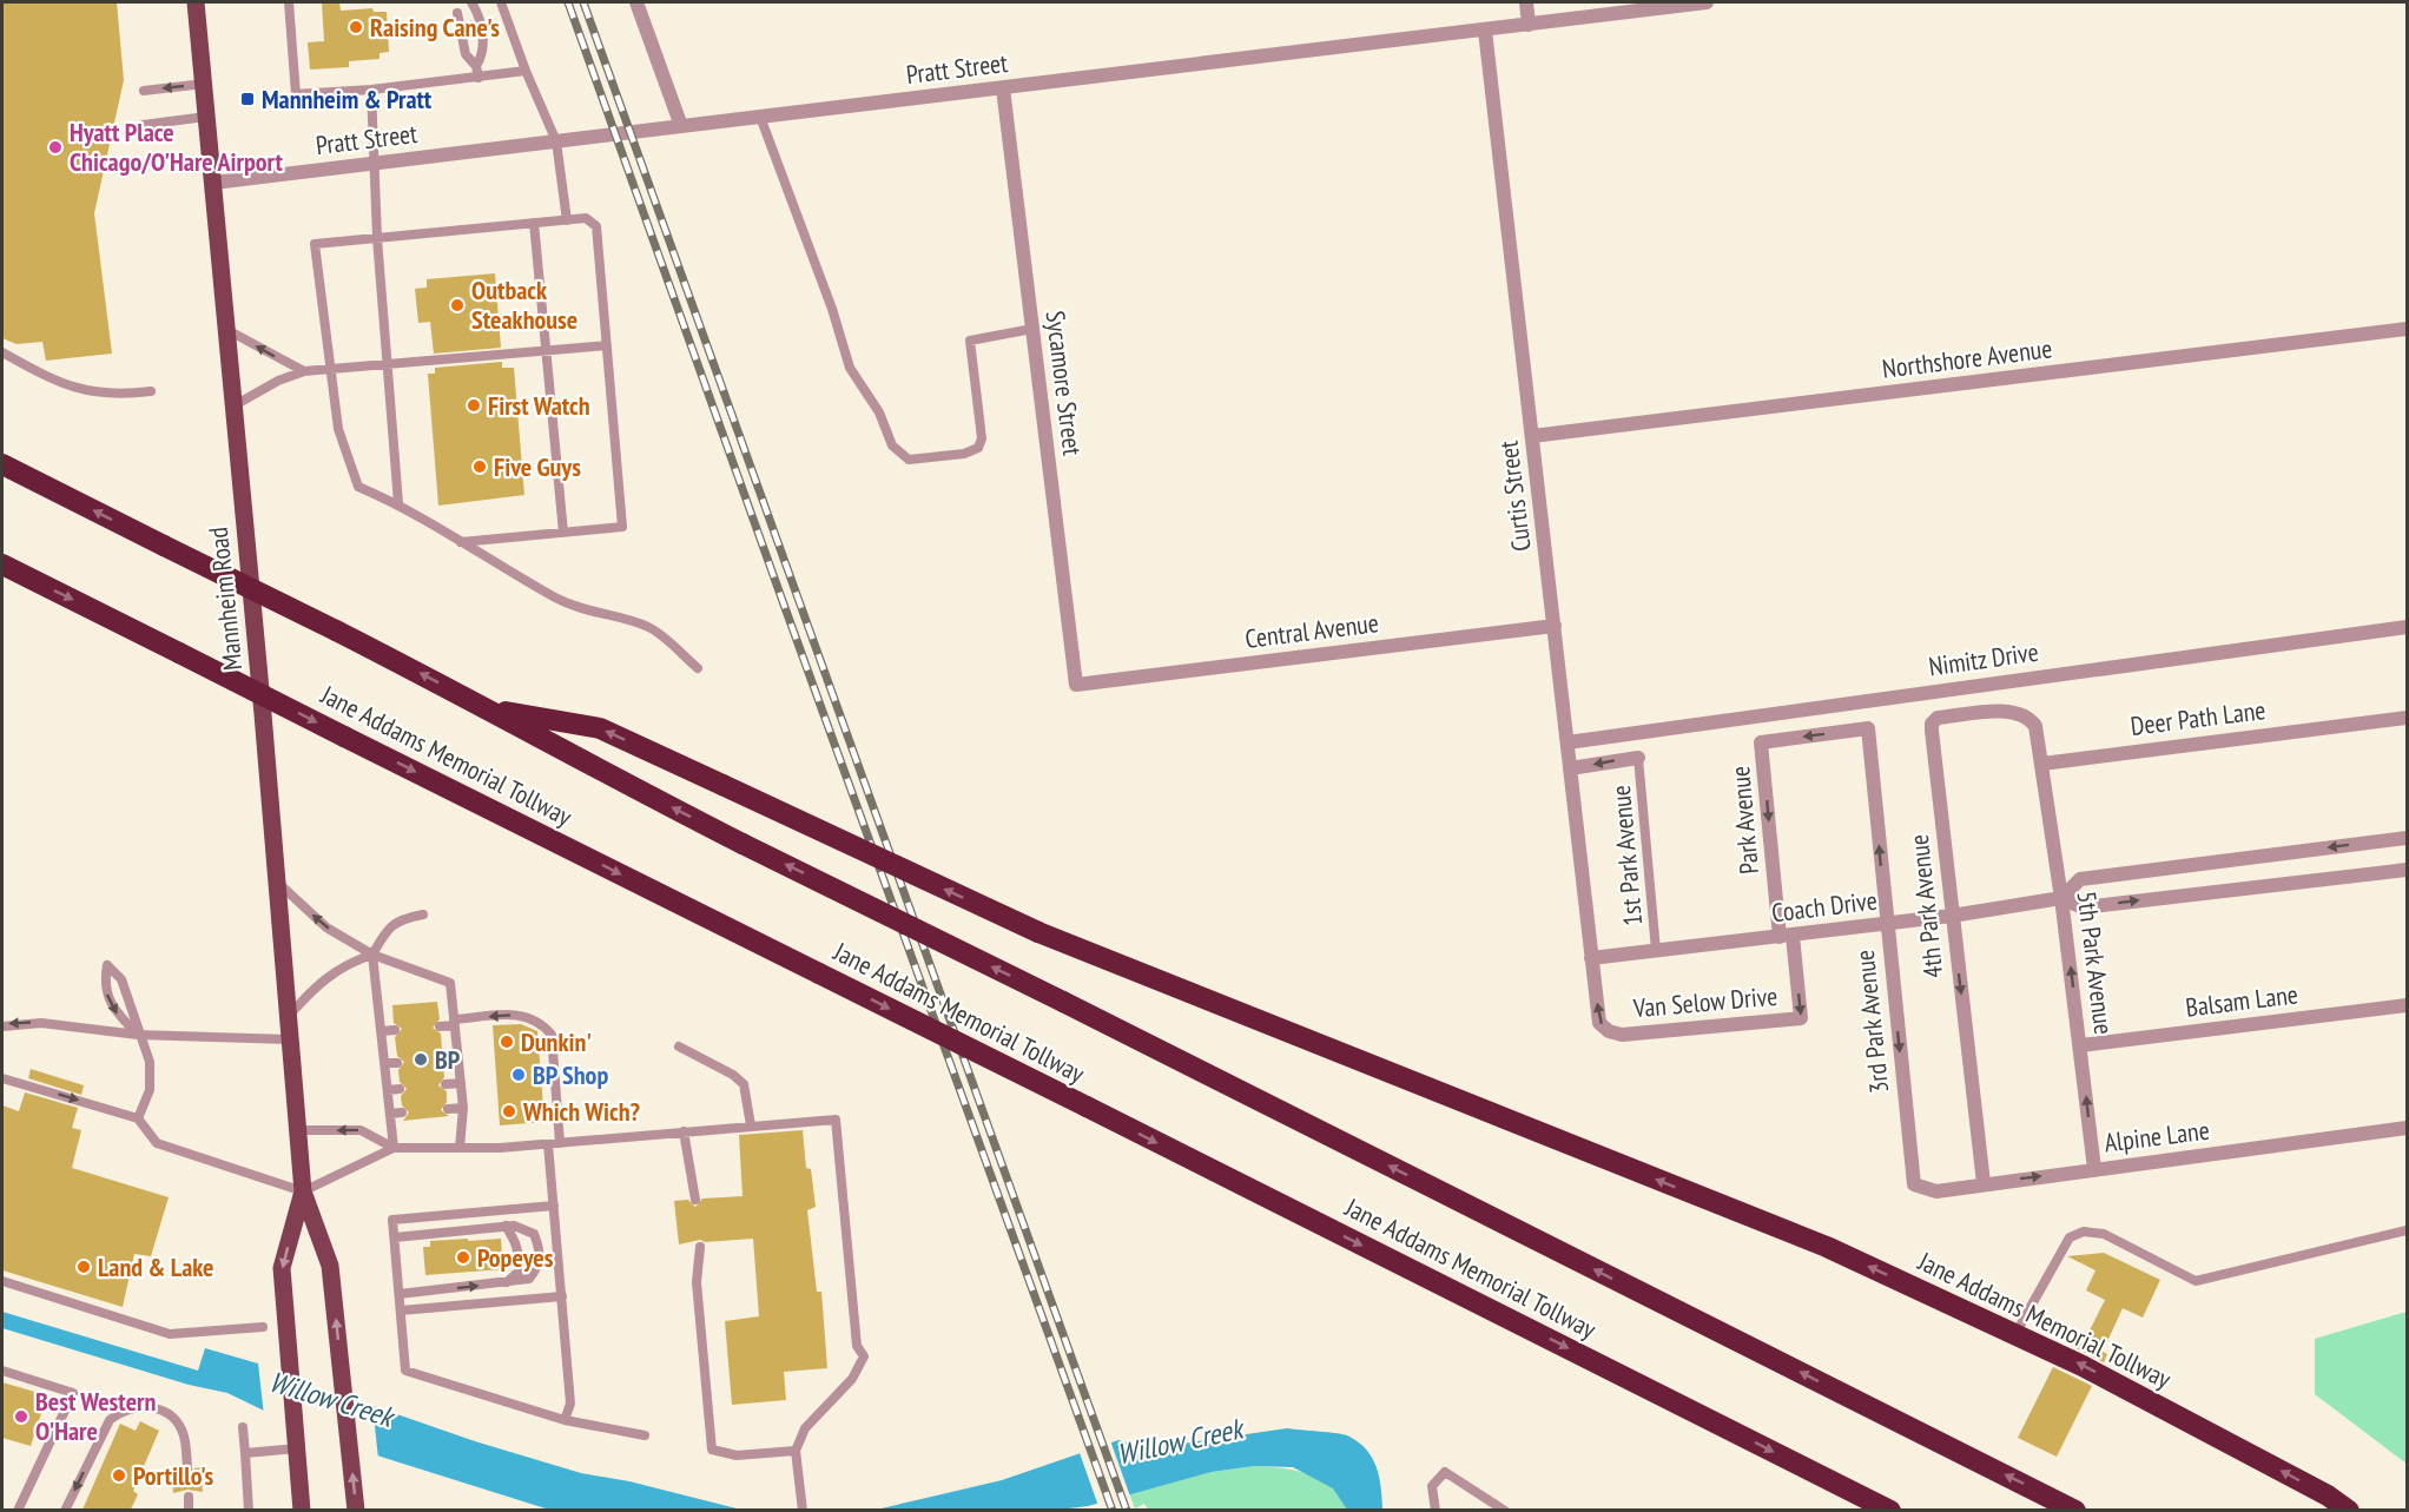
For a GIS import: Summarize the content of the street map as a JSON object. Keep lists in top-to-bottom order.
{
  "streets": {
    "highway": ["Jane Addams Memorial Tollway"],
    "main road": ["Mannheim Road"],
    "street": [
      "Pratt Street",
      "Northshore Avenue",
      "Sycamore Street",
      "Curtis Street",
      "Central Avenue",
      "Nimitz Drive",
      "Deer Path Lane",
      "Park Avenue",
      "Coach Drive",
      "4th Park Avenue",
      "5th Park Avenue",
      "Balsam Lane",
      "Van Selow Drive",
      "3rd Park Avenue",
      "Alpine Lane"
    ],
    "lane": ["1st Park Avenue"]
  },
  "crossings": [
    ["Pratt Street", "Sycamore Street"],
    ["Pratt Street", "Curtis Street"],
    ["Pratt Street", "Mannheim Road"],
    ["Northshore Avenue", "Curtis Street"],
    ["Sycamore Street", "Central Avenue"],
    ["Curtis Street", "Central Avenue"],
    ["Curtis Street", "Nimitz Drive"],
    ["Curtis Street", "Coach Drive"],
    ["Curtis Street", "Van Selow Drive"],
    ["Deer Path Lane", "4th Park Avenue"],
    ["Deer Path Lane", "5th Park Avenue"],
    ["Park Avenue", "Coach Drive"],
    ["Park Avenue", "Van Selow Drive"],
    ["Park Avenue", "3rd Park Avenue"],
    ["1st Park Avenue", "Coach Drive"],
    ["Coach Drive", "4th Park Avenue"],
    ["Coach Drive", "5th Park Avenue"],
    ["Coach Drive", "Van Selow Drive"],
    ["Coach Drive", "3rd Park Avenue"],
    ["4th Park Avenue", "5th Park Avenue"],
    ["4th Park Avenue", "Alpine Lane"],
    ["5th Park Avenue", "Balsam Lane"],
    ["5th Park Avenue", "Alpine Lane"],
    ["3rd Park Avenue", "Alpine Lane"]
  ],
  "one_way": ["Park Avenue", "4th Park Avenue", "5th Park Avenue"],
  "water": ["Willow Creek"],
  "places": {
    "other": [
      "Raising Cane's",
      "Hyatt Place Chicago/O'Hare Airport",
      "Outback Steakhouse",
      "First Watch",
      "Five Guys",
      "Dunkin'",
      "BP",
      "BP Shop",
      "Which Wich?",
      "Popeyes",
      "Land & Lake",
      "Best Western O'Hare",
      "Portillo's"
    ],
    "transit": ["Mannheim & Pratt"]
  }
}
